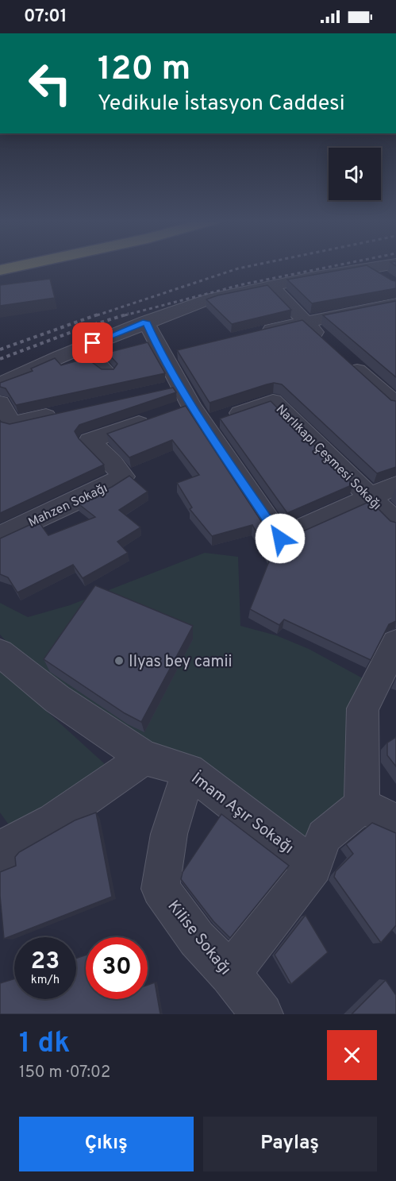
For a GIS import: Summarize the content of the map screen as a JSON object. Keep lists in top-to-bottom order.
{
  "streets": {
    "street": [
      "Narlıkapı Çeşmesi Sokağı",
      "Mahzen Sokağı",
      "İmam Aşır Sokağı",
      "Kilise Sokağı"
    ]
  },
  "crossings": [
    ["İmam Aşır Sokağı", "Kilise Sokağı"]
  ],
  "places": ["Ilyas bey camii"],
  "page": {
    "status": "07:01",
    "turn": ["120 m", "Yedikule İstasyon Caddesi"],
    "speed": "23 km/h",
    "limit": "30",
    "heading": ["1 dk", "150 m · 07:02"],
    "buttons": ["Çıkış", "Paylaş"]
  }
}
